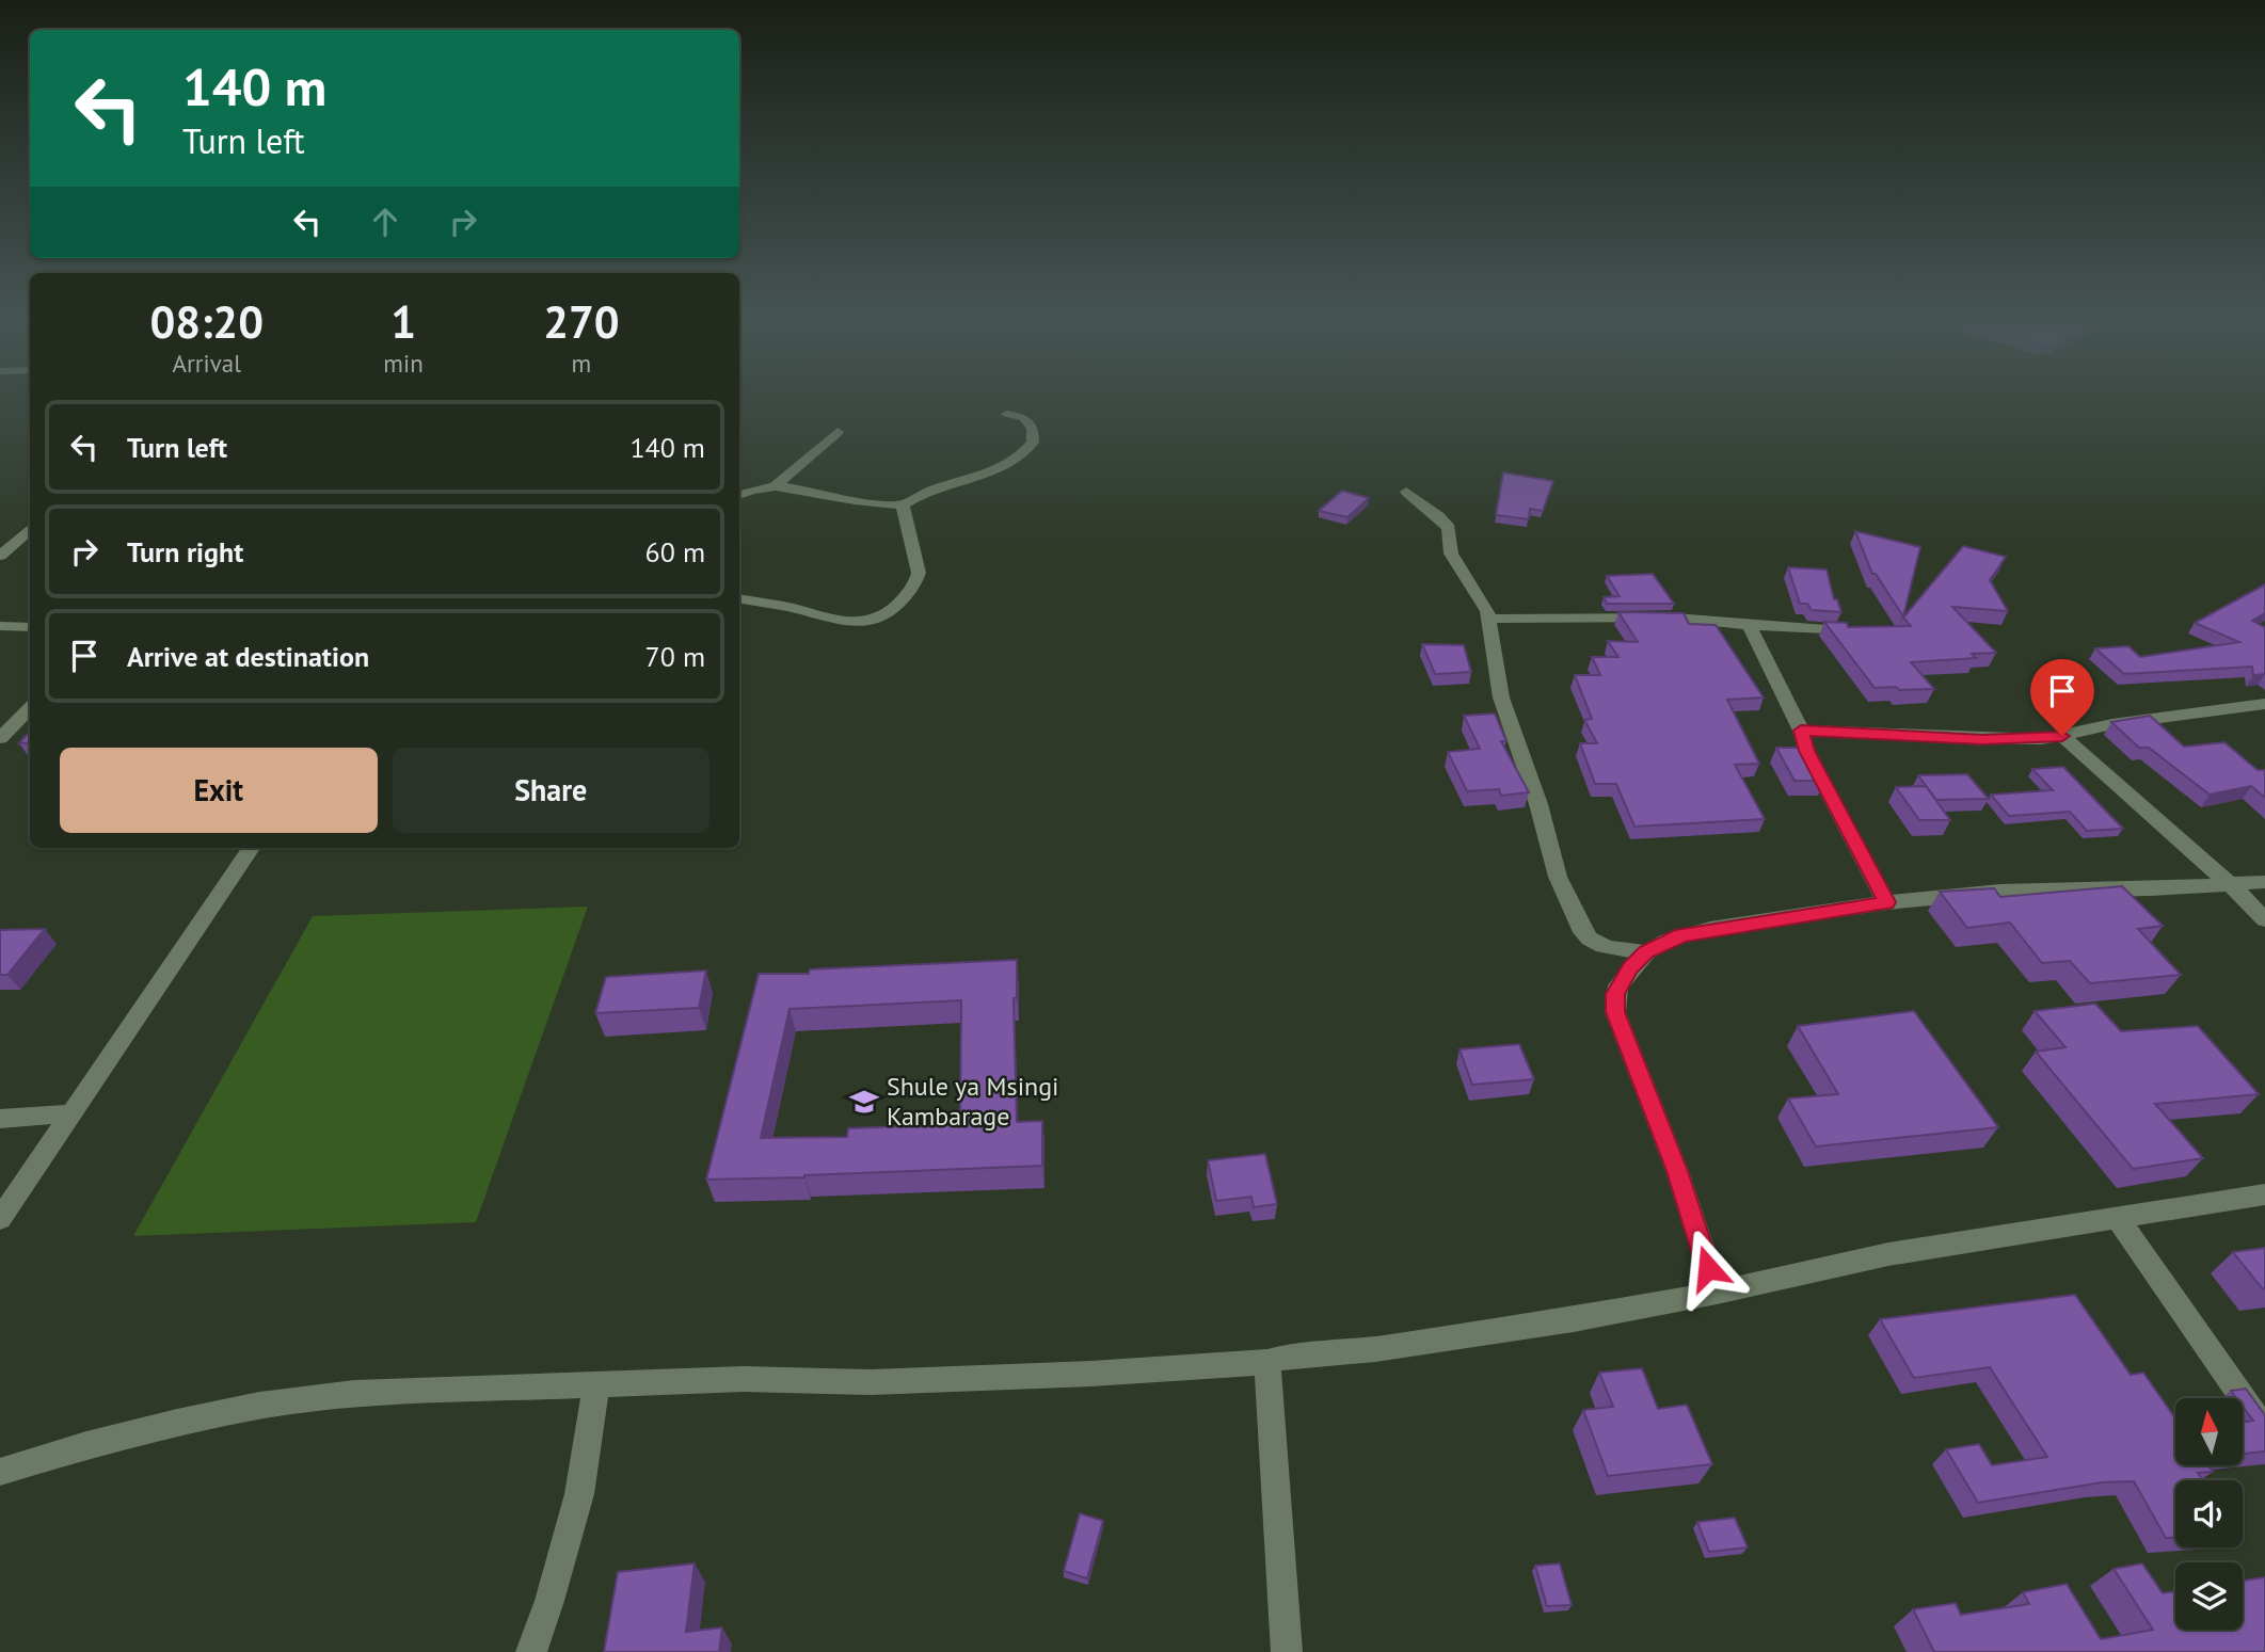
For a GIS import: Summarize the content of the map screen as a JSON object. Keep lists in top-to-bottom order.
{
  "places": {
    "school or university": ["Shule ya Msingi Kambarage"]
  },
  "north": "top",
  "page": {
    "turn": ["140 m", "Turn left"],
    "eta": [
      "08:20",
      "Arrival",
      "1",
      "min",
      "270",
      "m"
    ],
    "list": [
      {
        "name": "Turn left",
        "value": "140 m"
      },
      {
        "name": "Turn right",
        "value": "60 m"
      },
      {
        "name": "Arrive at destination",
        "value": "70 m"
      }
    ],
    "buttons": ["Exit", "Share"]
  }
}
